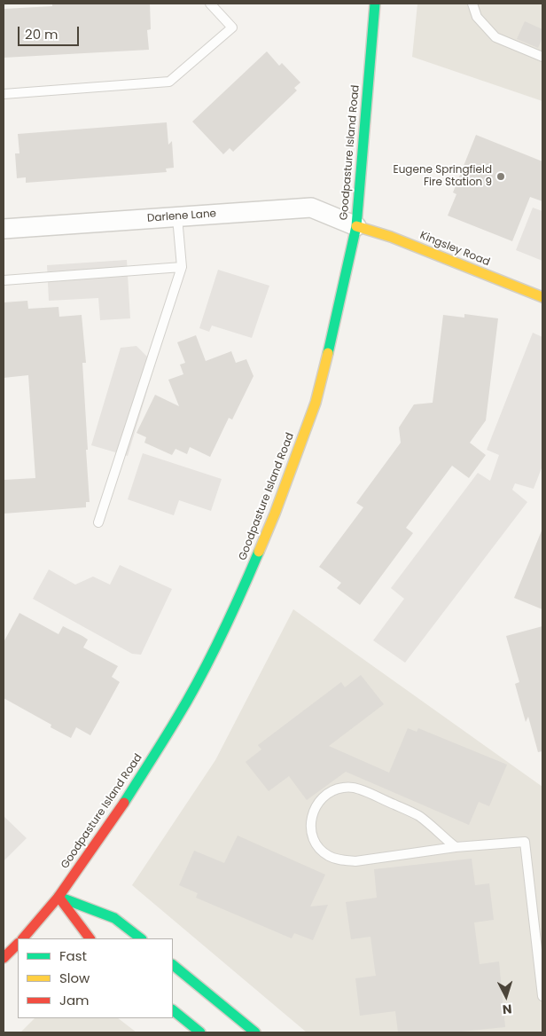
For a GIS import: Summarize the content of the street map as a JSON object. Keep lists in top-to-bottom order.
{
  "streets": {
    "main road": ["Goodpasture Island Road", "Kingsley Road"],
    "street": ["Darlene Lane"]
  },
  "crossings": [
    ["Goodpasture Island Road", "Darlene Lane"],
    ["Goodpasture Island Road", "Kingsley Road"],
    ["Darlene Lane", "Kingsley Road"]
  ],
  "places": ["Eugene Springfield Fire Station 9"],
  "legend": ["Fast", "Slow", "Jam"],
  "scale_bar": "20 m",
  "north": "bottom"
}
